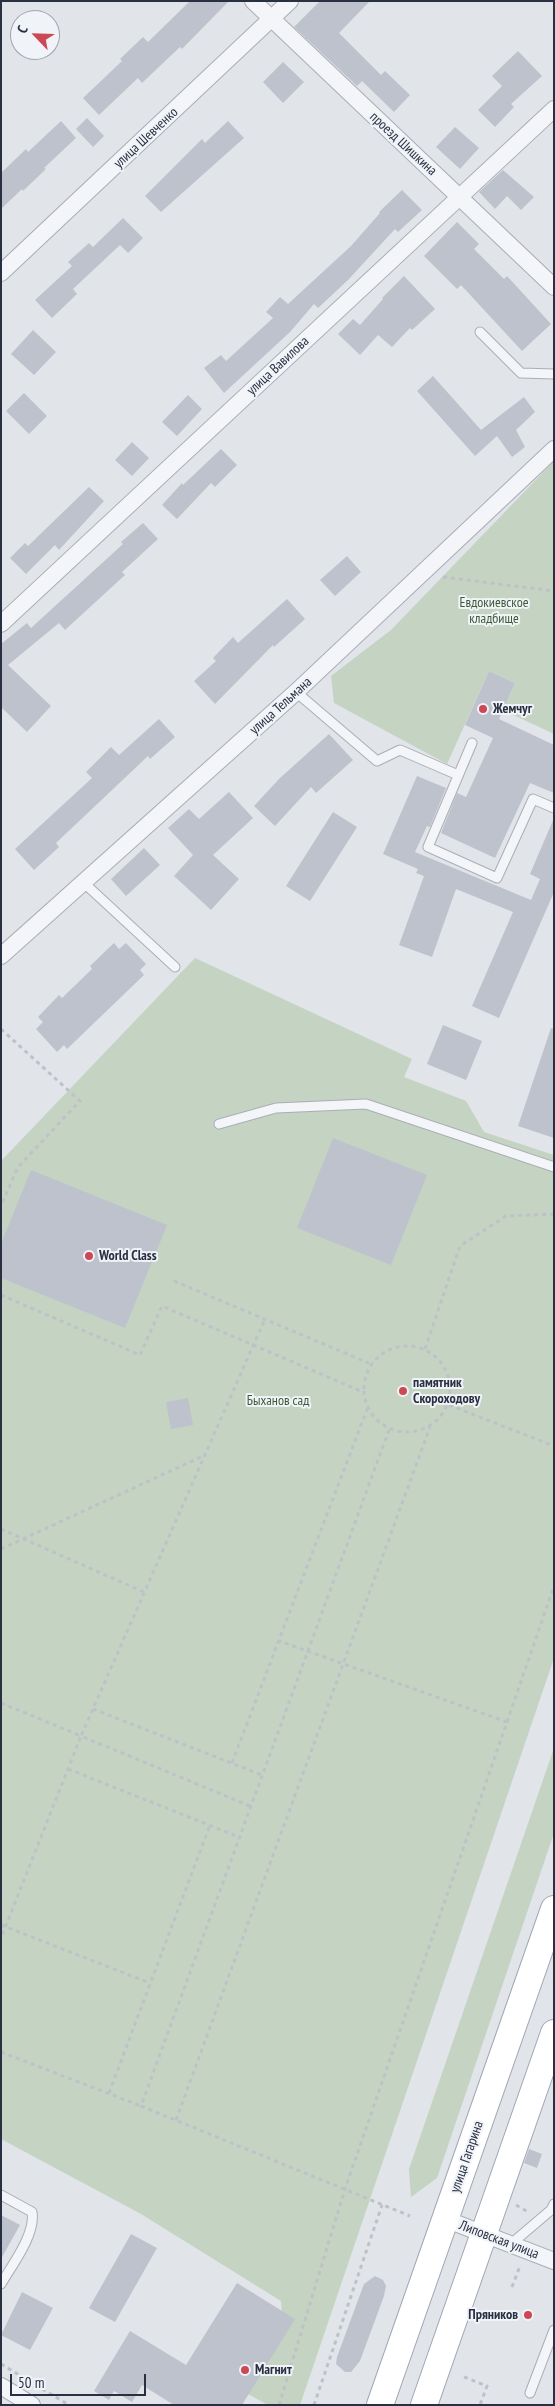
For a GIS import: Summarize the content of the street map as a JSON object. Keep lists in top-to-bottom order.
{
  "streets": {
    "main road": ["улица Гагарина"],
    "street": [
      "улица Шевченко",
      "проезд Шишкина",
      "улица Вавилова",
      "улица Тельмана",
      "Липовская улица"
    ]
  },
  "crossings": [
    ["улица Шевченко", "проезд Шишкина"],
    ["проезд Шишкина", "улица Вавилова"],
    ["улица Гагарина", "Липовская улица"]
  ],
  "parks": ["Евдокиевское кладбище", "Быханов сад"],
  "places": [
    "Жемчуг",
    "World Class",
    "памятник Скороходову",
    "Пряников",
    "Магнит"
  ],
  "scale_bar": "50 m",
  "north": "top left"
}
